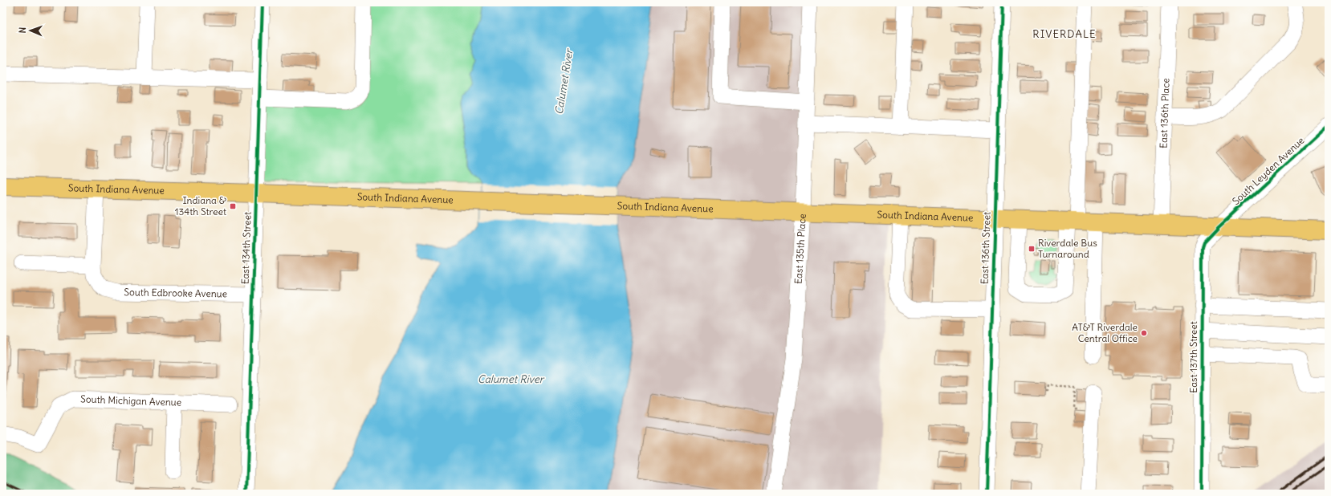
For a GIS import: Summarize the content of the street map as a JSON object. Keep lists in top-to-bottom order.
{
  "streets": {
    "main road": ["South Indiana Avenue"],
    "street": [
      "East 136th Place",
      "South Leyden Avenue",
      "East 134th Street",
      "East 136th Street",
      "East 135th Place",
      "South Edbrooke Avenue",
      "East 137th Street",
      "South Michigan Avenue"
    ]
  },
  "crossings": [
    ["East 136th Place", "South Indiana Avenue"],
    ["South Leyden Avenue", "South Indiana Avenue"],
    ["South Leyden Avenue", "East 137th Street"],
    ["South Indiana Avenue", "East 134th Street"],
    ["South Indiana Avenue", "East 136th Street"],
    ["South Indiana Avenue", "East 135th Place"],
    ["South Indiana Avenue", "East 137th Street"],
    ["East 134th Street", "South Edbrooke Avenue"]
  ],
  "districts": ["RIVERDALE"],
  "water": ["Calumet River"],
  "places": {
    "transit": ["Indiana & 134th Street", "Riverdale Bus Turnaround"],
    "other": ["AT&T Riverdale Central Office"]
  },
  "north": "left"
}
